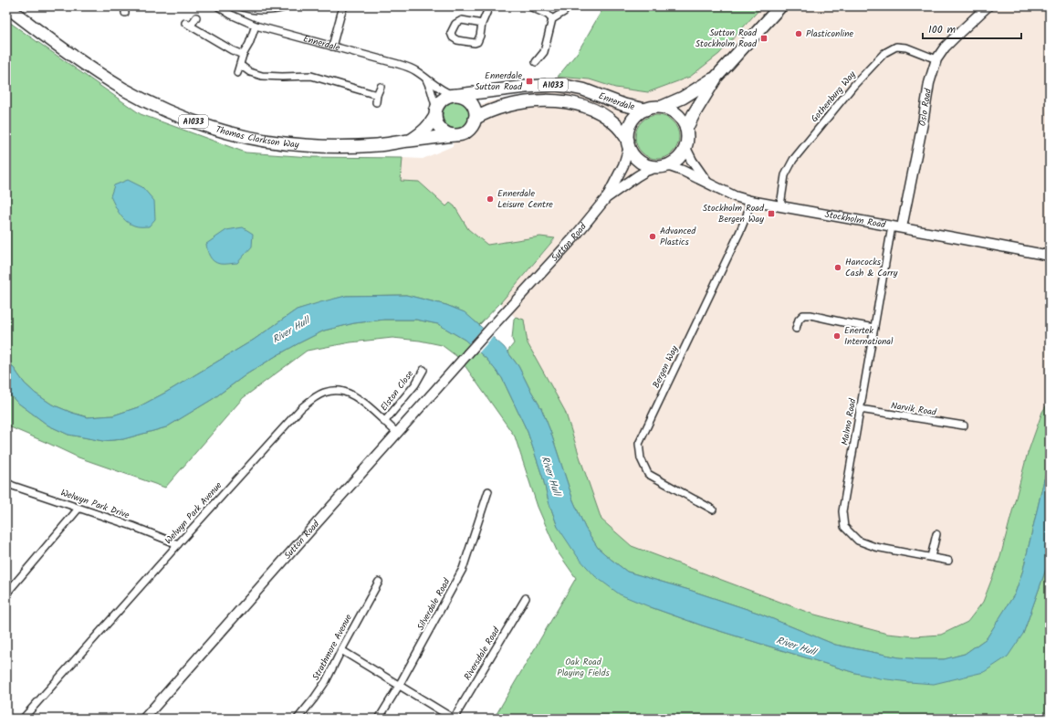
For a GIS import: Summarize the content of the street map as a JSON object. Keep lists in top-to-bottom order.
{
  "streets": {
    "highway": ["Ennerdale", "A1033", "Thomas Clarkson Way"],
    "street": [
      "Gothenburg Way",
      "Oslo Road",
      "Stockholm Road",
      "Sutton Road",
      "Bergen Way",
      "Elston Close",
      "Narvik Road",
      "Malmo Road",
      "Welwyn Park Drive",
      "Welwyn Park Avenue",
      "Silverdale Road",
      "Strathmore Avenue",
      "Riversdale Road"
    ]
  },
  "crossings": [
    ["Ennerdale", "A1033"],
    ["Ennerdale", "Stockholm Road"],
    ["Ennerdale", "Sutton Road"],
    ["A1033", "Thomas Clarkson Way"],
    ["Gothenburg Way", "Oslo Road"],
    ["Gothenburg Way", "Stockholm Road"],
    ["Oslo Road", "Stockholm Road"],
    ["Oslo Road", "Malmo Road"],
    ["Stockholm Road", "Sutton Road"],
    ["Stockholm Road", "Bergen Way"],
    ["Stockholm Road", "Malmo Road"],
    ["Sutton Road", "Welwyn Park Avenue"],
    ["Elston Close", "Welwyn Park Avenue"],
    ["Narvik Road", "Malmo Road"],
    ["Welwyn Park Drive", "Welwyn Park Avenue"]
  ],
  "water": ["River Hull"],
  "parks": ["Oak Road Playing Fields"],
  "places": {
    "other": [
      "Plasticonline",
      "Ennerdale Leisure Centre",
      "Advanced Plastics",
      "Hancocks Cash & Carry",
      "Enertek International"
    ],
    "transit": ["Sutton Road Stockholm Road", "Ennerdale Sutton Road", "Stockholm Road Bergen Way"]
  },
  "scale_bar": "100 m"
}
